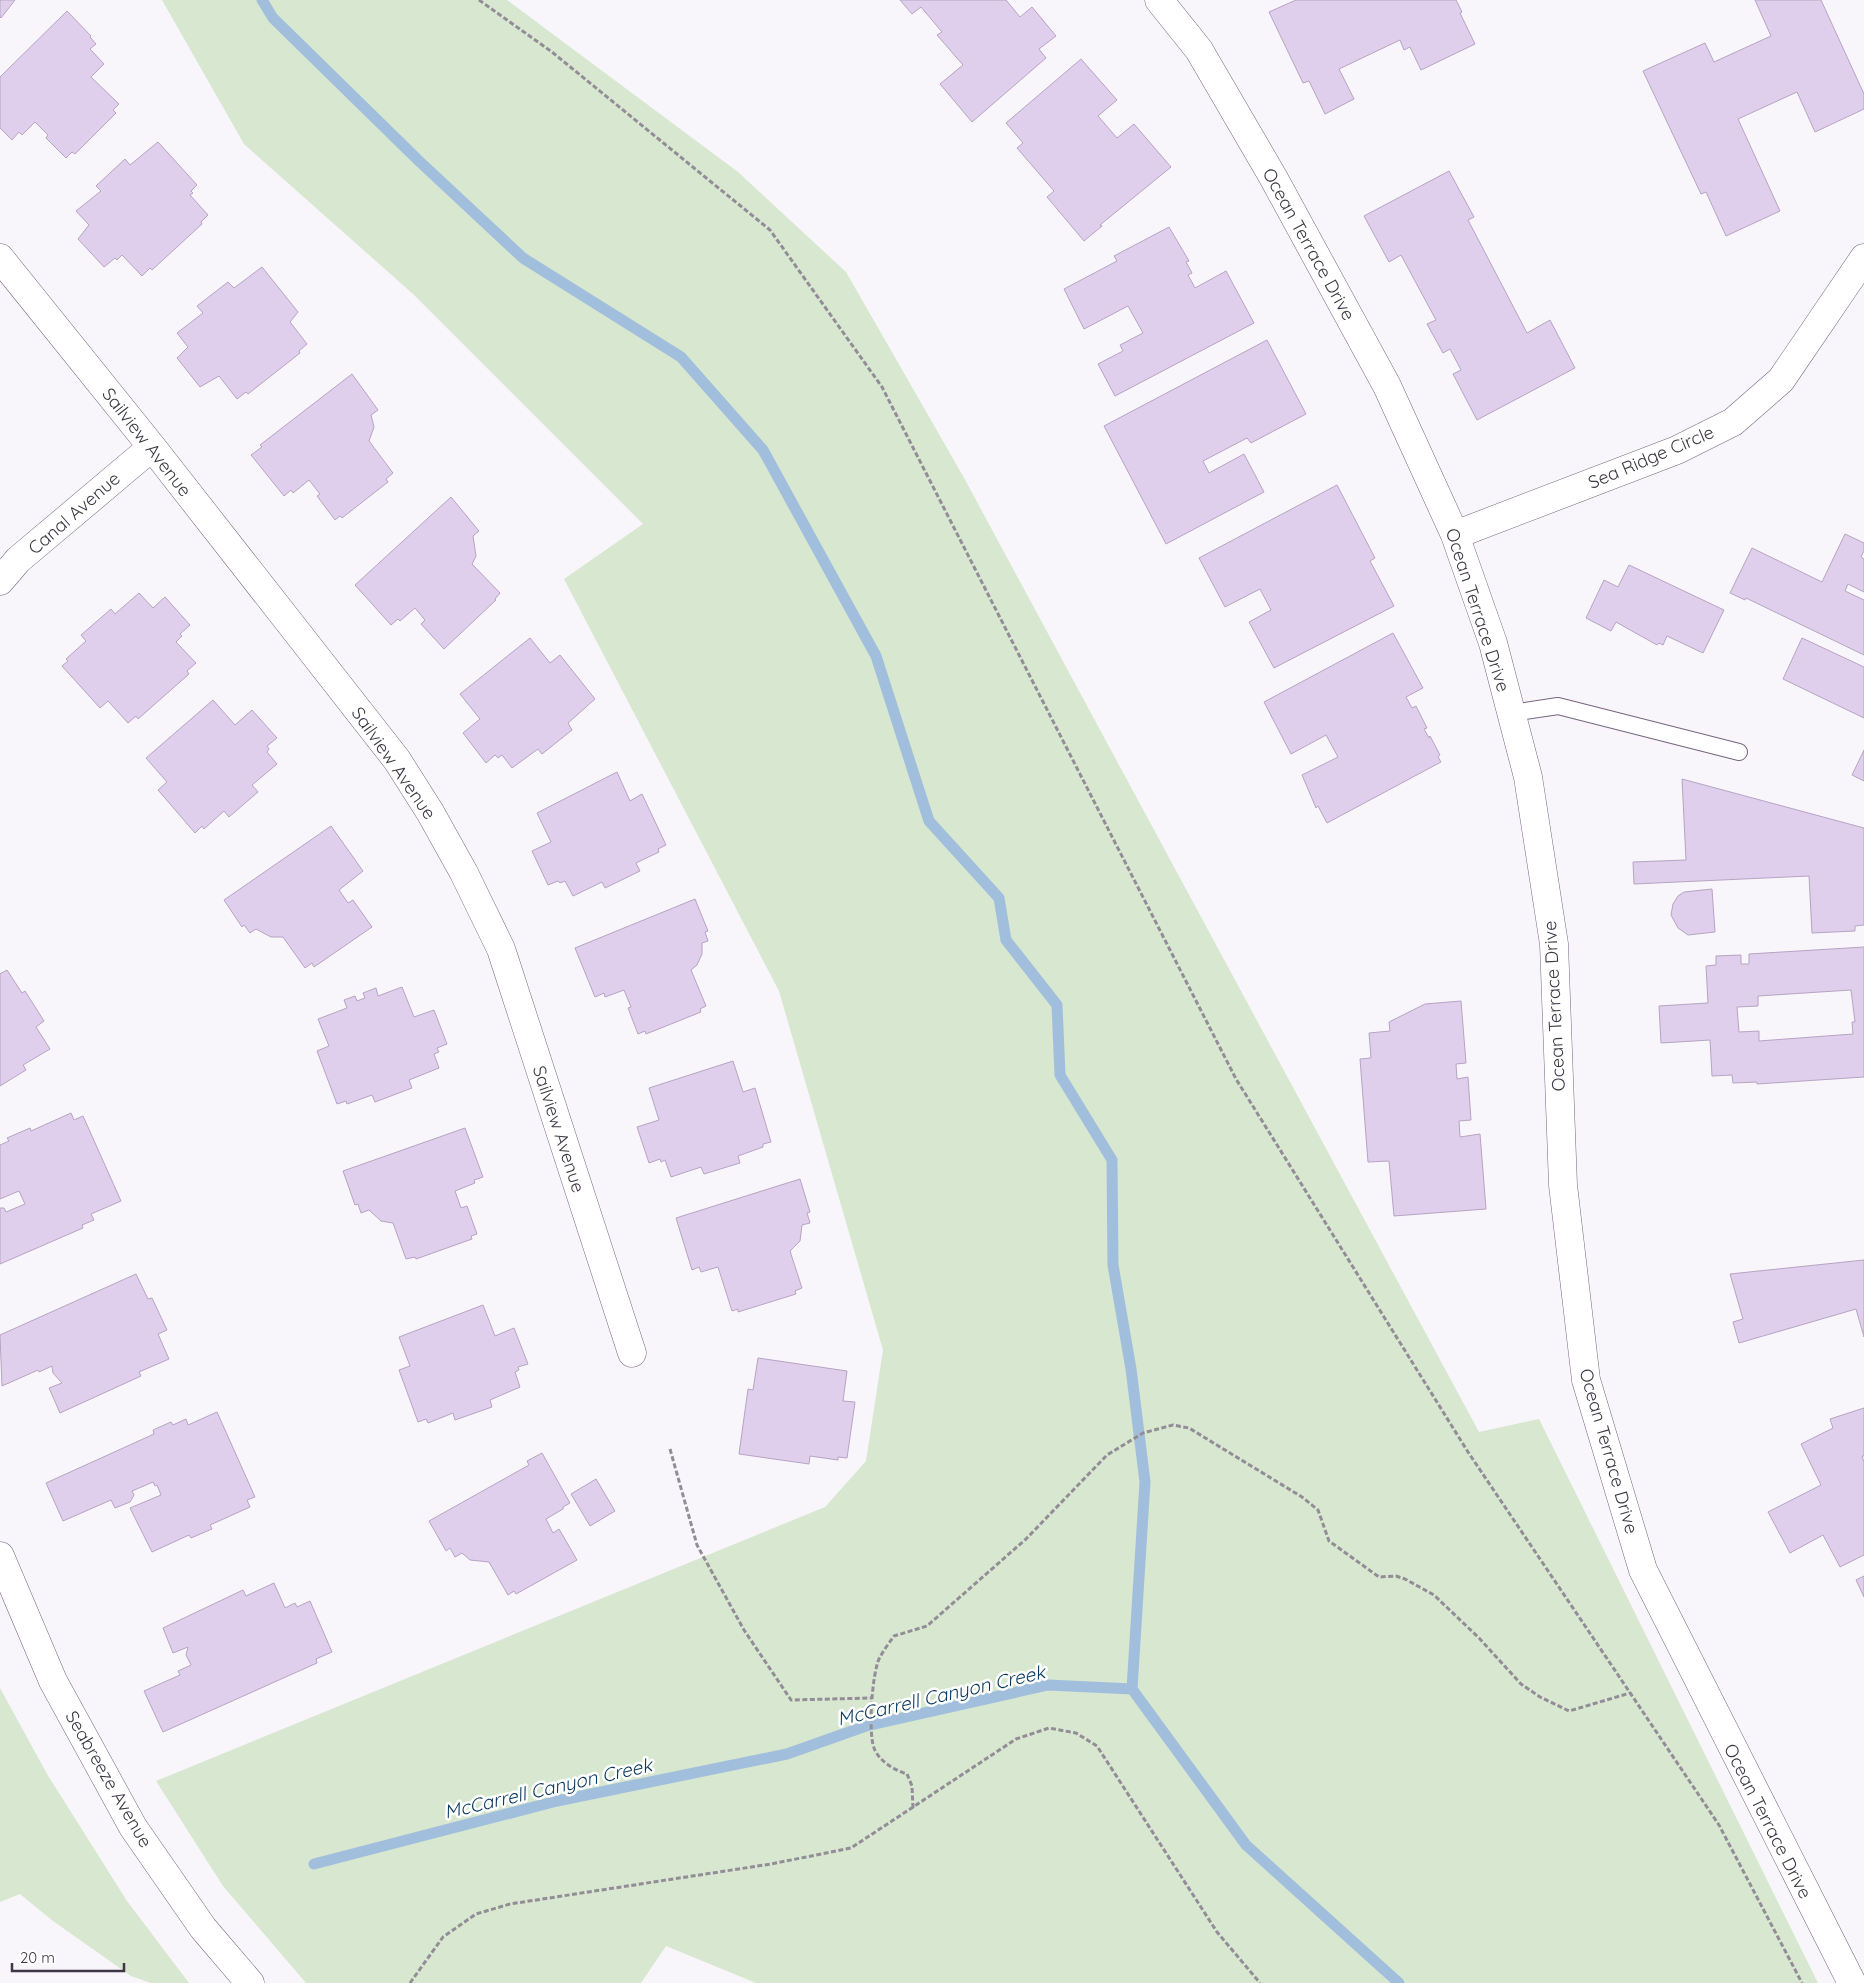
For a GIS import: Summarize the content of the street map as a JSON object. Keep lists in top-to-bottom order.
{
  "streets": {
    "street": [
      "Ocean Terrace Drive",
      "Sailview Avenue",
      "Sea Ridge Circle",
      "Canal Avenue",
      "Seabreeze Avenue"
    ]
  },
  "crossings": [
    ["Ocean Terrace Drive", "Sea Ridge Circle"],
    ["Sailview Avenue", "Canal Avenue"]
  ],
  "water": ["McCarrell Canyon Creek"],
  "scale_bar": "20 m"
}
